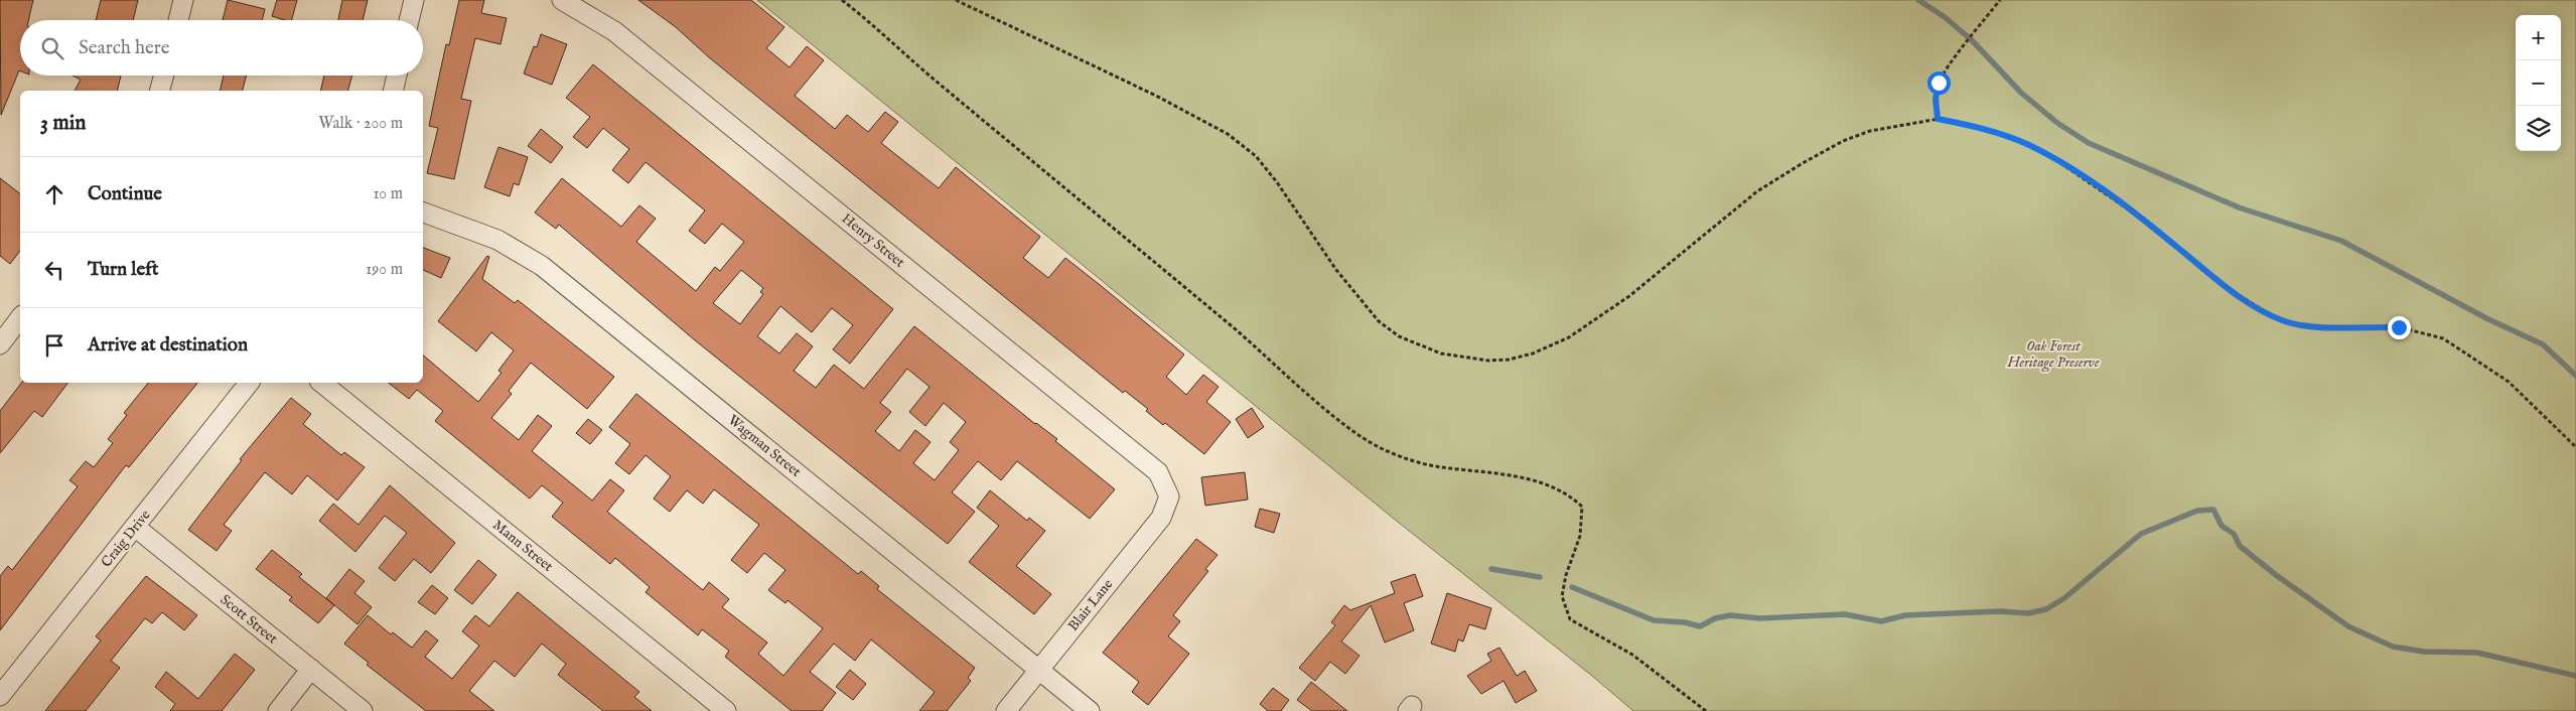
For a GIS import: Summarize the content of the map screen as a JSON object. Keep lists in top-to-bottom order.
{
  "streets": {
    "street": [
      "Henry Street",
      "Wagman Street",
      "Craig Drive",
      "Mann Street",
      "Blair Lane",
      "Scott Street"
    ]
  },
  "crossings": [
    ["Henry Street", "Blair Lane"],
    ["Wagman Street", "Blair Lane"],
    ["Craig Drive", "Scott Street"]
  ],
  "parks": ["Oak Forest Heritage Preserve"],
  "page": {
    "map_buttons": ["+", "−"],
    "search": "Search here",
    "heading": ["3 min", "Walk · 200 m"],
    "list": [
      ["Continue", "10 m"],
      ["Turn left", "190 m"],
      "Arrive at destination"
    ]
  }
}
